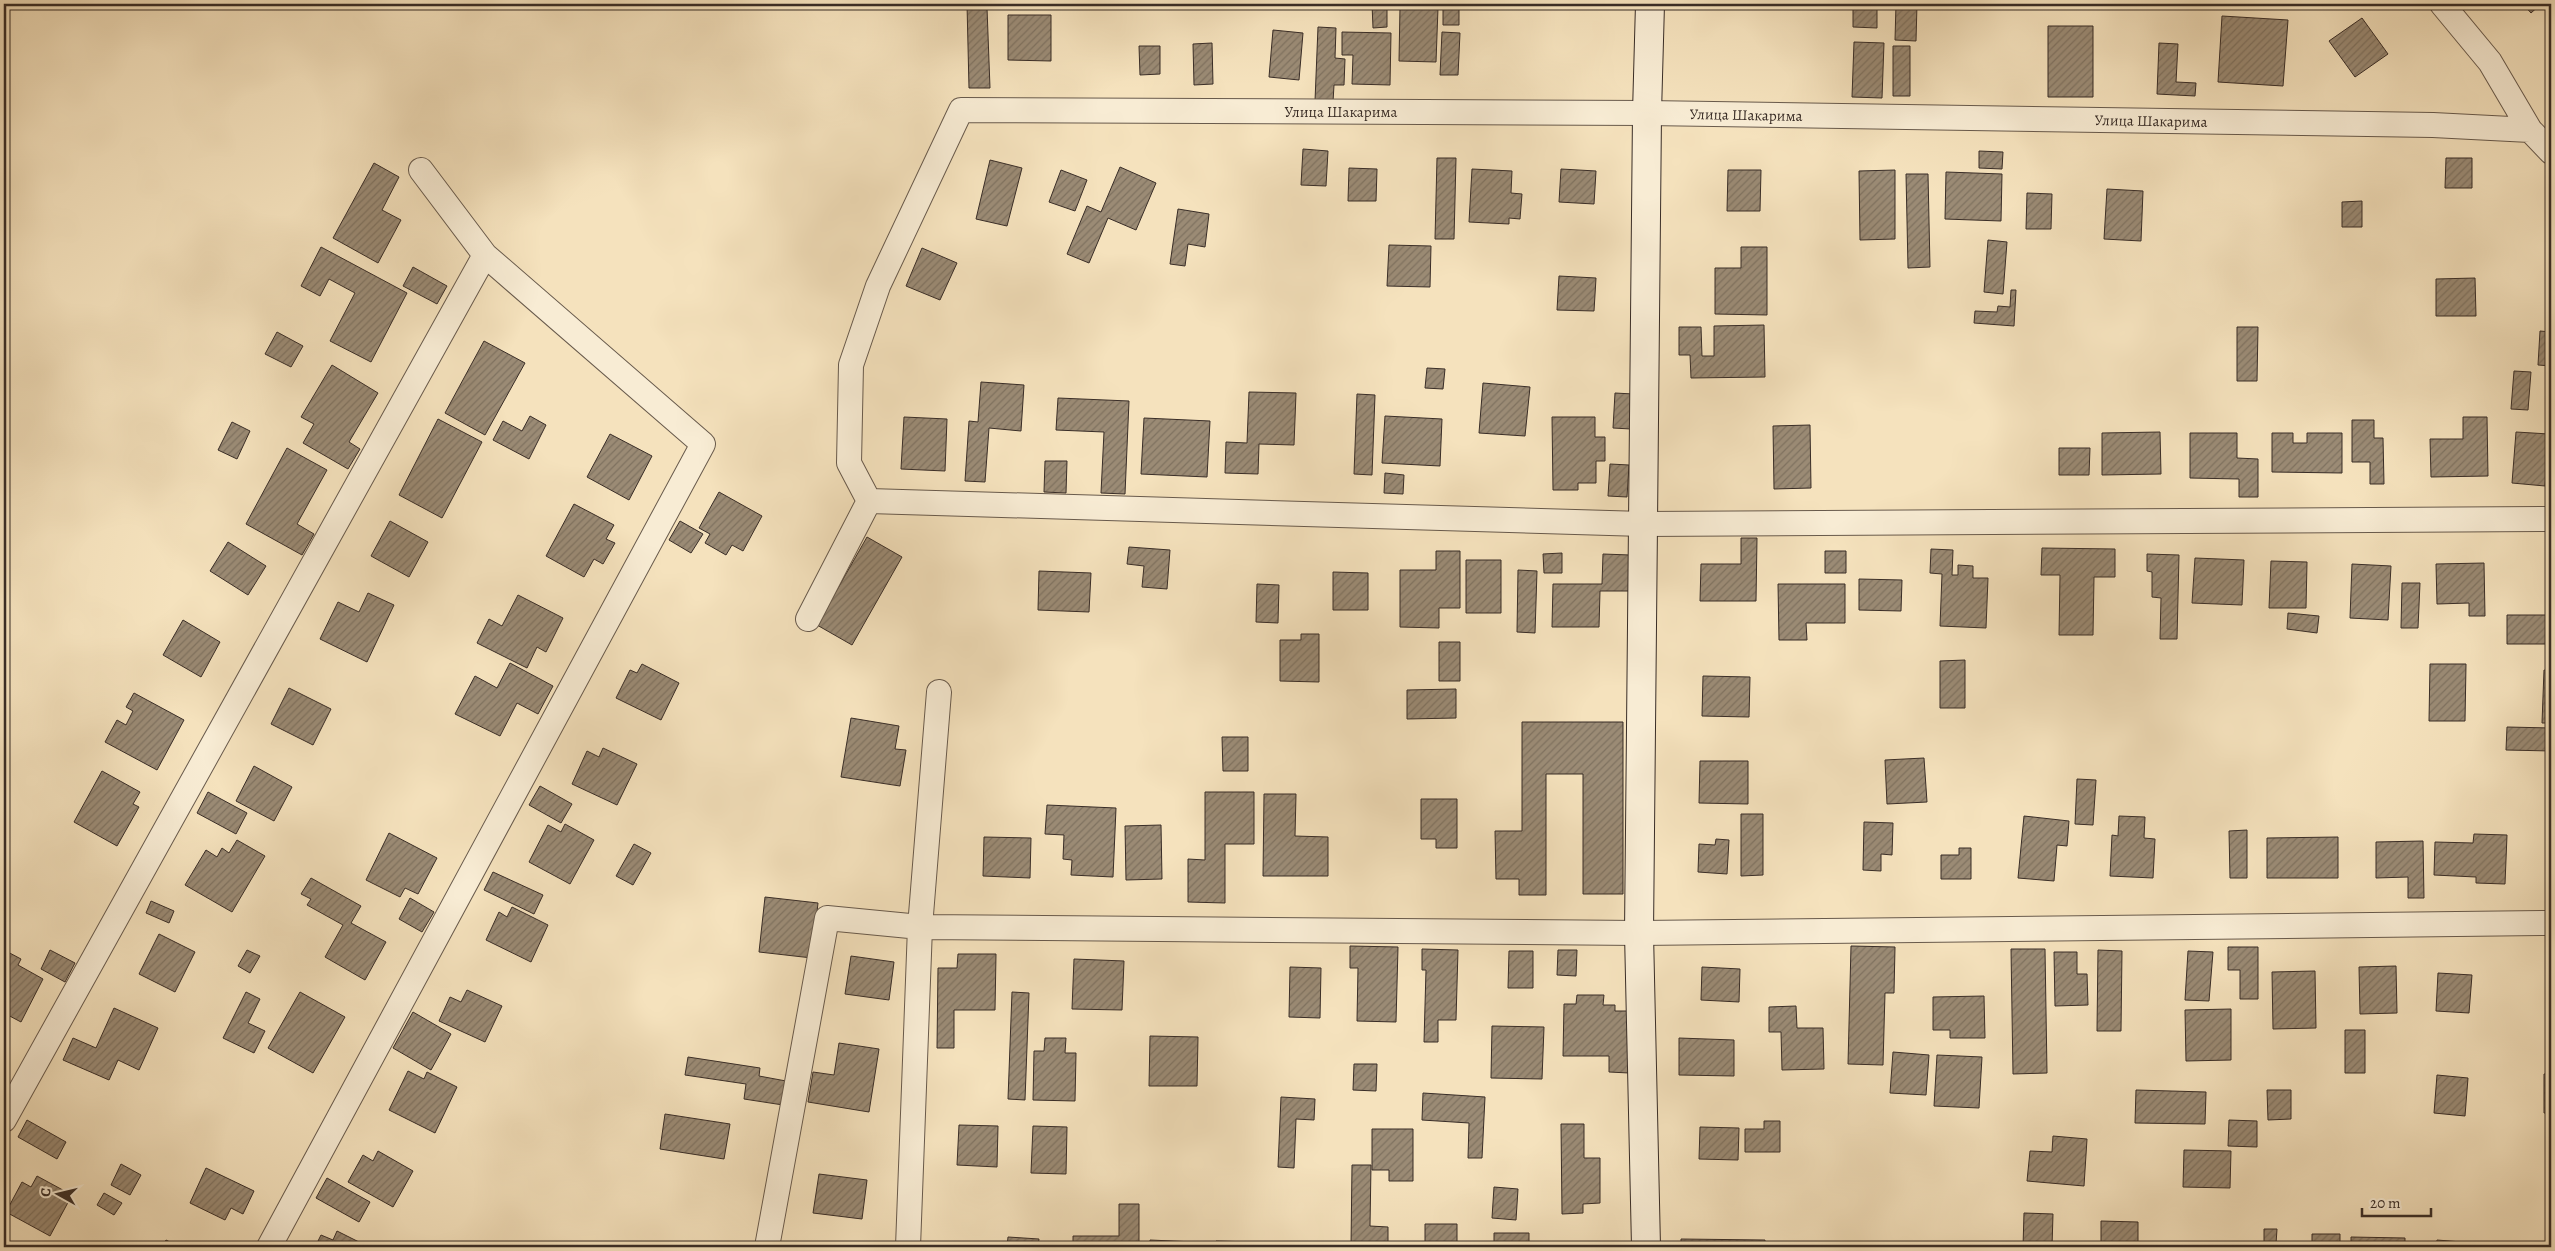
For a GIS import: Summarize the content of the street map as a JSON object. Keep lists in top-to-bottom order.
{
  "streets": {
    "street": ["Улица Шакарима"]
  },
  "scale_bar": "20 m",
  "north": "left"
}
